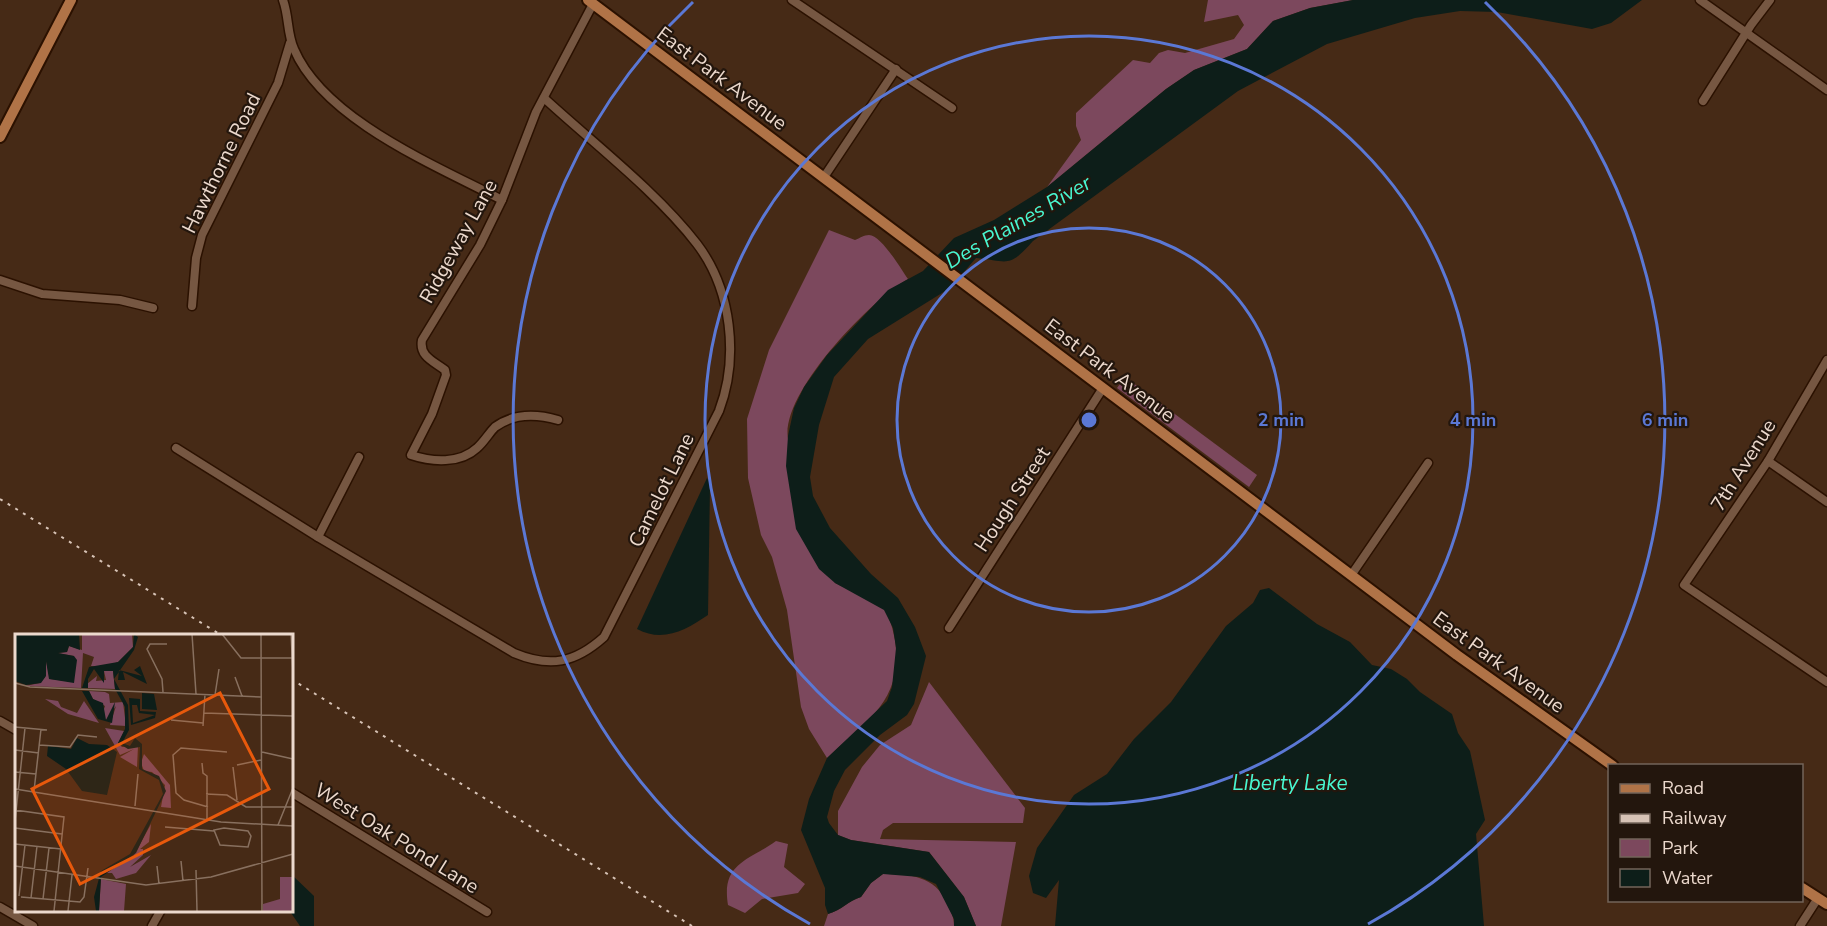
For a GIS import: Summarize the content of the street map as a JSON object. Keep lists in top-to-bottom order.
{
  "streets": {
    "main road": ["East Park Avenue"],
    "street": [
      "Hawthorne Road",
      "Ridgeway Lane",
      "7th Avenue",
      "Camelot Lane",
      "Hough Street",
      "West Oak Pond Lane"
    ]
  },
  "crossings": [
    ["East Park Avenue", "Ridgeway Lane"],
    ["East Park Avenue", "Hough Street"],
    ["Ridgeway Lane", "Camelot Lane"]
  ],
  "water": ["Des Plaines River", "Liberty Lake"],
  "legend": [
    "Road",
    "Railway",
    "Park",
    "Water"
  ],
  "rings": ["2 min", "4 min", "6 min"]
}
